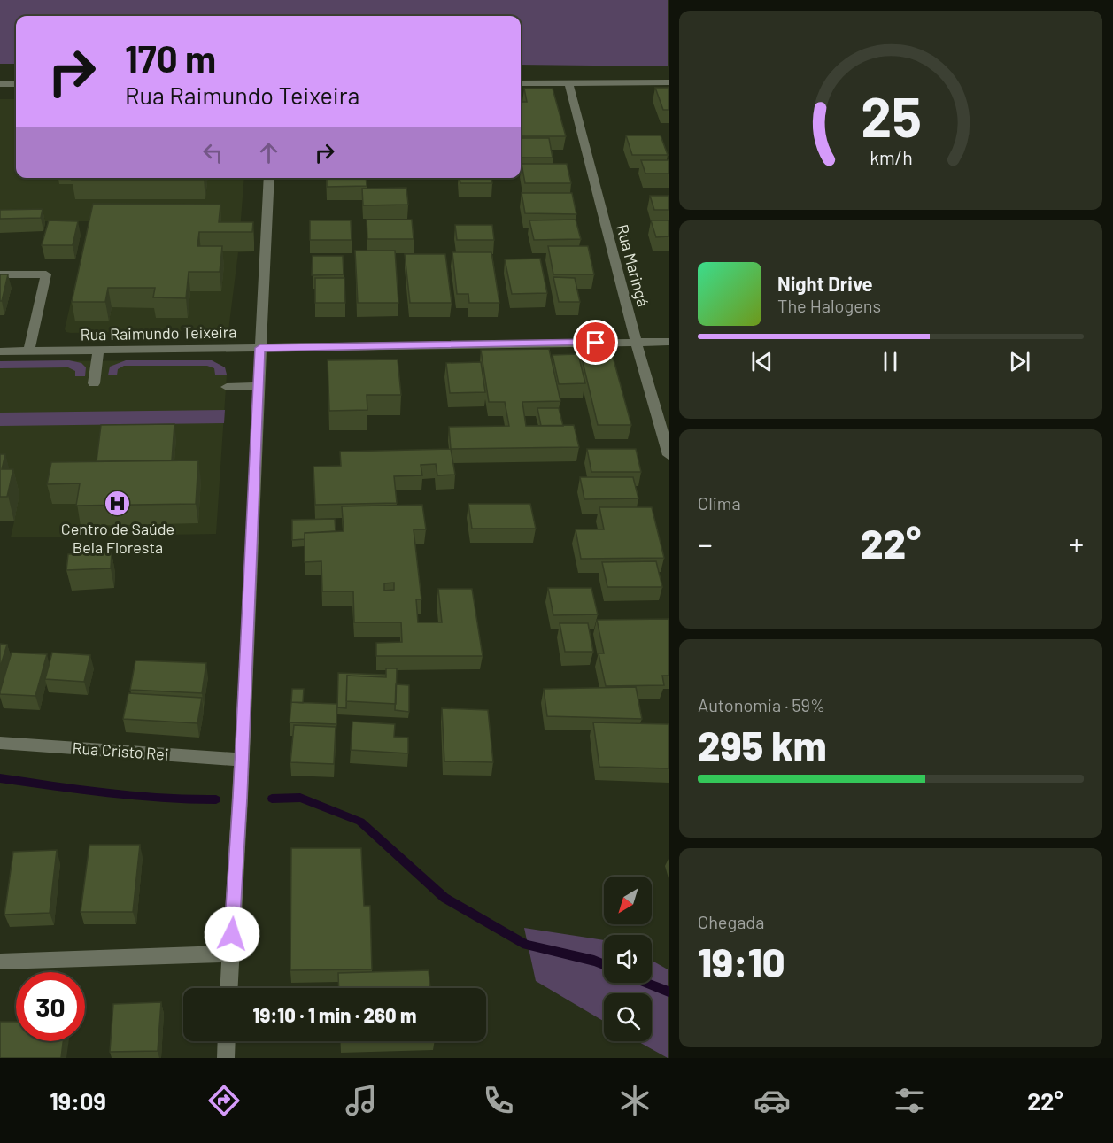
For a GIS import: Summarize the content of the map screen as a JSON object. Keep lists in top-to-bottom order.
{
  "streets": {
    "street": ["Rua Maringá", "Rua Raimundo Teixeira", "Rua Cristo Rei"]
  },
  "crossings": [
    ["Rua Maringá", "Rua Raimundo Teixeira"]
  ],
  "places": {
    "hospital": ["Centro de Saúde Bela Floresta"]
  },
  "north": "bottom left",
  "page": {
    "turn": ["170 m", "Rua Raimundo Teixeira"],
    "song": ["Night Drive", "The Halogens"],
    "tile": [
      "Clima",
      ["Autonomia · 59%", "295 km"],
      ["Chegada", "19:10"]
    ],
    "heat": ["−", "22°", "+"],
    "limit": "30",
    "trip": "19:10 · 1 min · 260 m",
    "tabs": ["19:09", "22°"],
    "gauge": ["25", "km/h"]
  }
}
